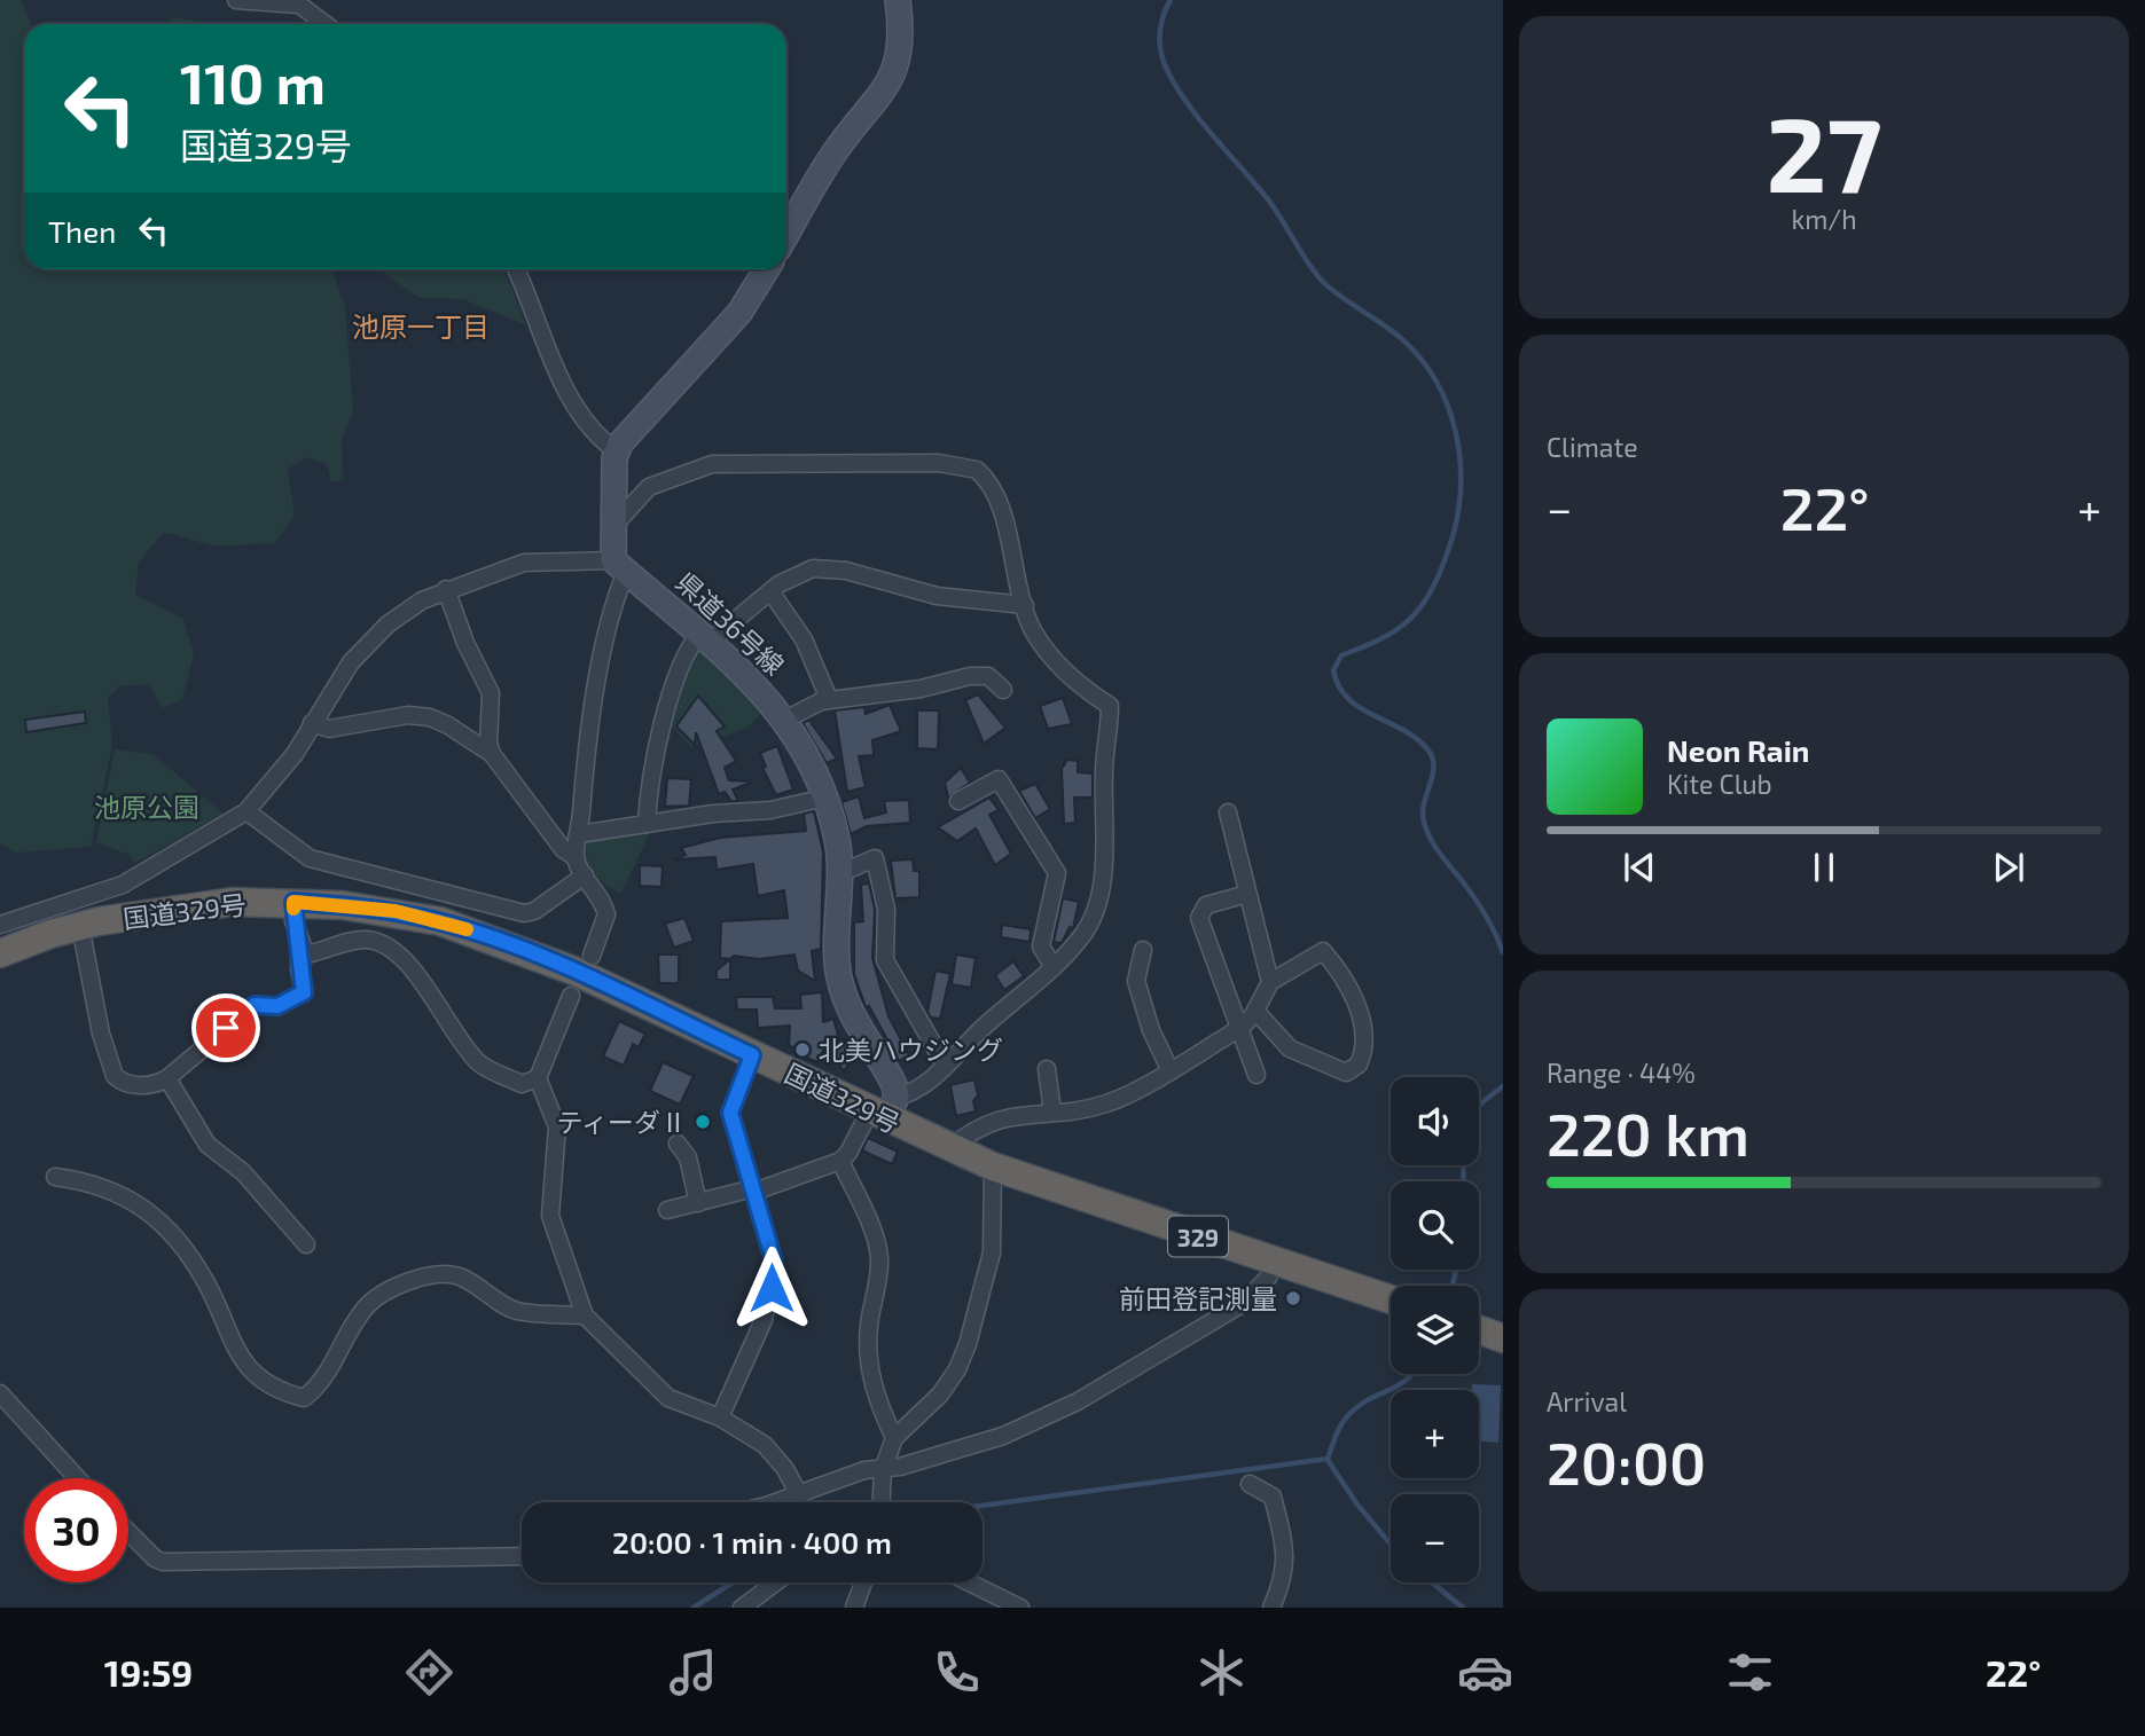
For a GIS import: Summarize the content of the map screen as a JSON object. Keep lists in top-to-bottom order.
{
  "streets": {
    "highway": ["国道329号", "329"],
    "main road": ["県道36号線"]
  },
  "crossings": [
    ["県道36号線", "国道329号"]
  ],
  "districts": ["池原一丁目"],
  "parks": ["池原公園"],
  "places": ["北美ハウジング", "ティーダⅡ", "前田登記測量"],
  "page": {
    "tile": [
      ["27", "km/h"],
      "Climate",
      ["Range · 44%", "220 km"],
      ["Arrival", "20:00"]
    ],
    "turn": ["110 m", "国道329号"],
    "then": "Then",
    "heat": ["−", "22°", "+"],
    "song": ["Neon Rain", "Kite Club"],
    "map_buttons": ["+", "−"],
    "limit": "30",
    "trip": "20:00 · 1 min · 400 m",
    "tabs": ["19:59", "22°"]
  }
}
